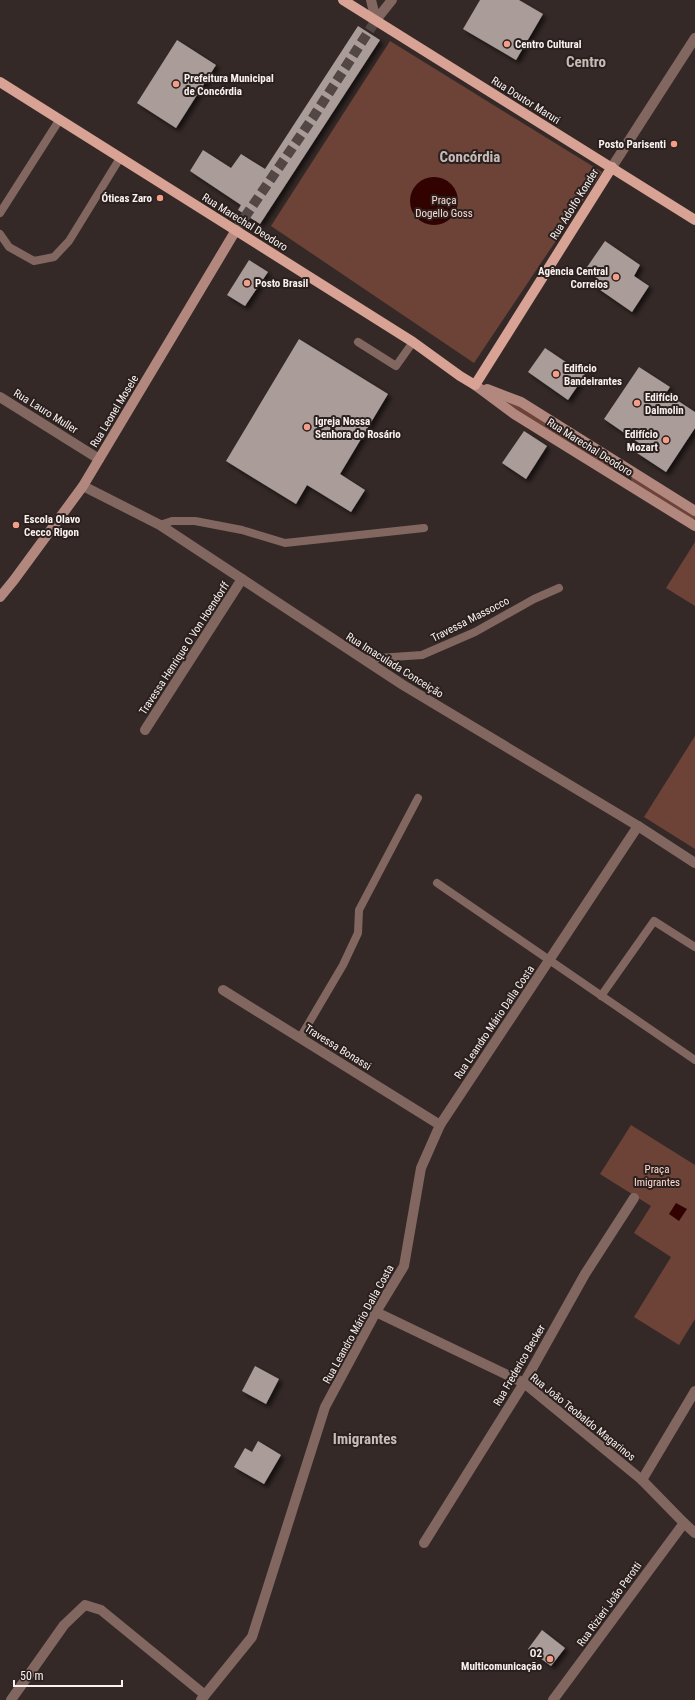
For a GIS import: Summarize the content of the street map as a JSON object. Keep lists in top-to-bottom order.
{
  "streets": {
    "main road": ["Rua Doutor Maruri", "Rua Adolfo Konder", "Rua Marechal Deodoro"],
    "street": [
      "Rua Lauro Muller",
      "Rua Leonel Mosele",
      "Travessa Henrique O Von Hoendorff",
      "Rua Imaculada Conceição",
      "Rua Leandro Mário Dalla Costa",
      "Travessa Bonassi",
      "Rua Frederico Becker",
      "Rua João Teobaldo Magarinos",
      "Rua Rizieri João Perotti"
    ],
    "lane": ["Travessa Massocco"]
  },
  "crossings": [
    ["Rua Doutor Maruri", "Rua Adolfo Konder"],
    ["Rua Adolfo Konder", "Rua Marechal Deodoro"],
    ["Rua Marechal Deodoro", "Rua Leonel Mosele"],
    ["Rua Lauro Muller", "Rua Leonel Mosele"],
    ["Rua Leonel Mosele", "Rua Imaculada Conceição"],
    ["Travessa Massocco", "Rua Imaculada Conceição"],
    ["Travessa Henrique O Von Hoendorff", "Rua Imaculada Conceição"],
    ["Rua Imaculada Conceição", "Rua Leandro Mário Dalla Costa"],
    ["Rua Leandro Mário Dalla Costa", "Travessa Bonassi"],
    ["Rua Leandro Mário Dalla Costa", "Rua João Teobaldo Magarinos"],
    ["Rua Frederico Becker", "Rua João Teobaldo Magarinos"],
    ["Rua João Teobaldo Magarinos", "Rua Rizieri João Perotti"]
  ],
  "districts": ["Centro", "Concórdia", "Imigrantes"],
  "parks": ["Praça Dogello Goss", "Praça Imigrantes"],
  "places": [
    "Centro Cultural",
    "Prefeitura Municipal de Concórdia",
    "Posto Parisenti",
    "Óticas Zaro",
    "Agência Central Correios",
    "Posto Brasil",
    "Edificio Bandeirantes",
    "Edifício Dalmolin",
    "Igreja Nossa Senhora do Rosário",
    "Edifício Mozart",
    "Escola Olavo Cecco Rigon",
    "O2 Multicomunicação"
  ],
  "scale_bar": "50 m"
}
